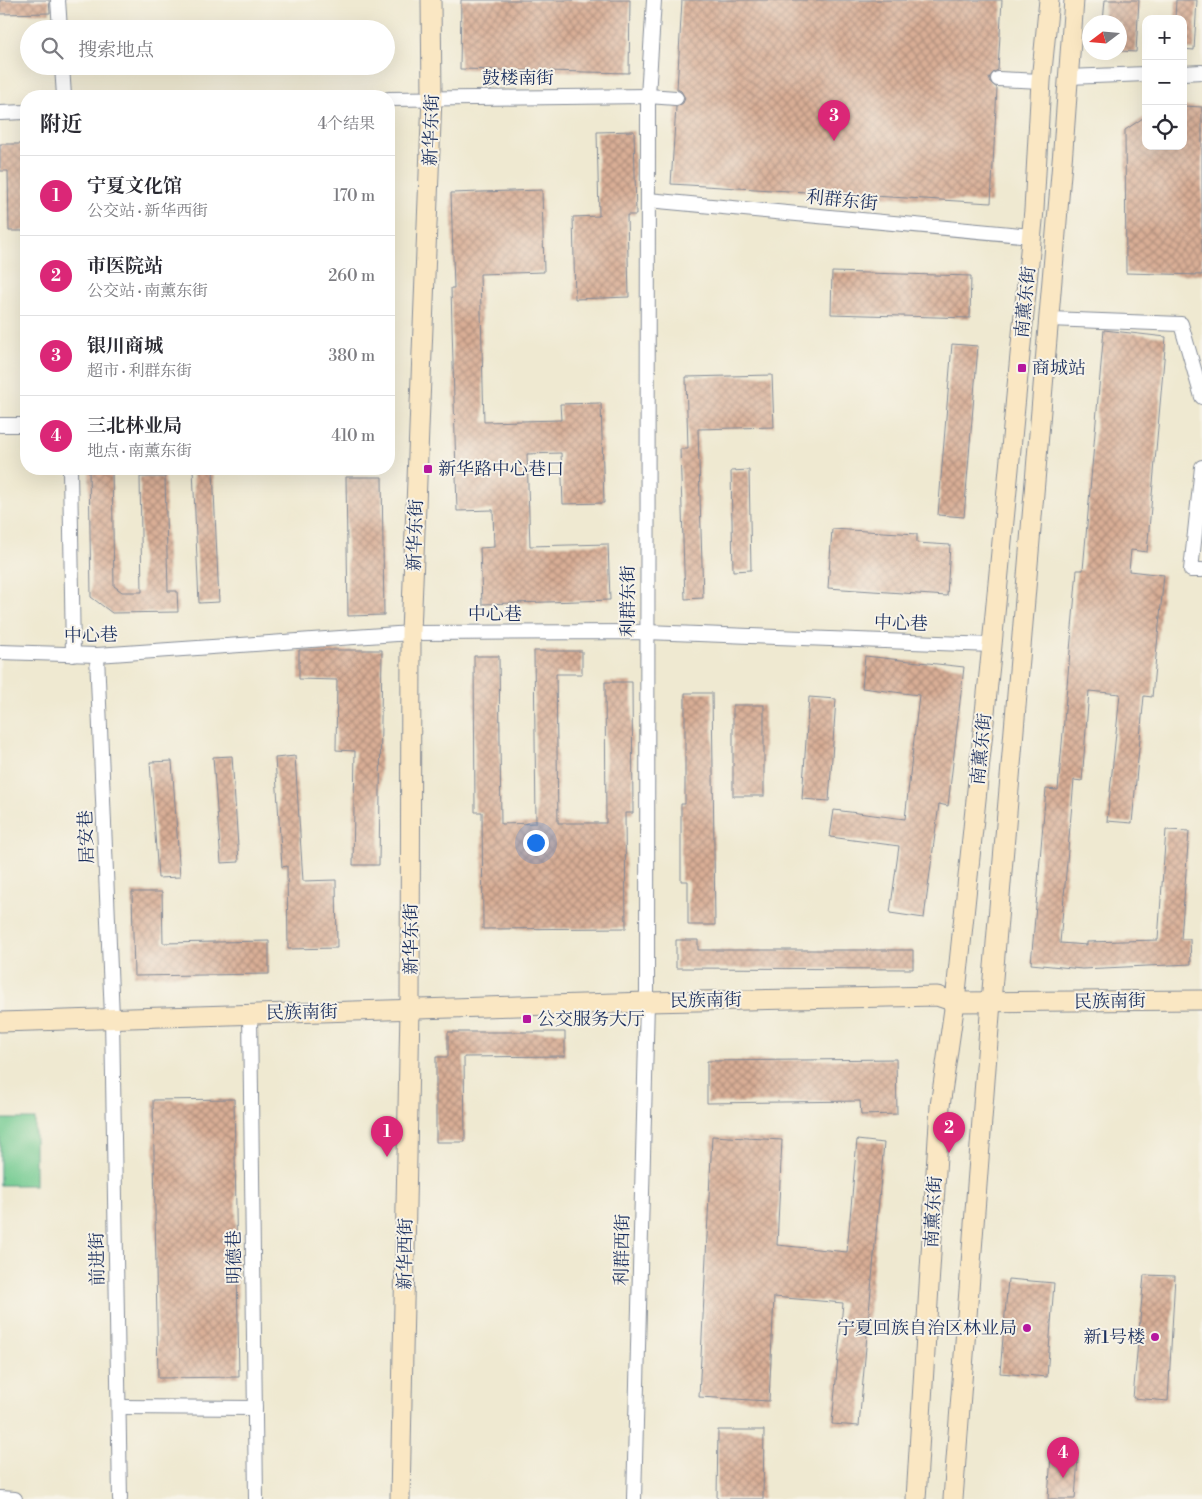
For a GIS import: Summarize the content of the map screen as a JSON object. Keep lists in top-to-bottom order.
{
  "streets": {
    "main road": [
      "新华东街",
      "南薰东街",
      "民族南街",
      "新华西街"
    ],
    "street": [
      "鼓楼南街",
      "利群东街",
      "中心巷",
      "居安巷",
      "利群西街",
      "明德巷",
      "前进街"
    ]
  },
  "crossings": [
    ["鼓楼南街", "新华东街"],
    ["鼓楼南街", "利群东街"],
    ["新华东街", "中心巷"],
    ["新华东街", "民族南街"],
    ["新华东街", "新华西街"],
    ["利群东街", "南薰东街"],
    ["利群东街", "中心巷"],
    ["利群东街", "民族南街"],
    ["利群东街", "利群西街"],
    ["南薰东街", "中心巷"],
    ["南薰东街", "民族南街"],
    ["中心巷", "居安巷"],
    ["居安巷", "民族南街"],
    ["居安巷", "前进街"],
    ["民族南街", "利群西街"],
    ["民族南街", "新华西街"],
    ["民族南街", "明德巷"],
    ["民族南街", "前进街"]
  ],
  "places": {
    "transit": ["商城站", "新华路中心巷口", "公交服务大厅"],
    "other": ["宁夏回族自治区林业局", "新1号楼"]
  },
  "north": "left",
  "page": {
    "map_buttons": ["+", "−"],
    "search": "搜索地点",
    "heading": ["附近", "4个结果"],
    "pins": [
      "3",
      "2",
      "1",
      "4"
    ],
    "list": [
      {
        "mark": "1",
        "name": "宁夏文化馆",
        "note": "公交站 · 新华西街",
        "value": "170 m"
      },
      {
        "mark": "2",
        "name": "市医院站",
        "note": "公交站 · 南薰东街",
        "value": "260 m"
      },
      {
        "mark": "3",
        "name": "银川商城",
        "note": "超市 · 利群东街",
        "value": "380 m"
      },
      {
        "mark": "4",
        "name": "三北林业局",
        "note": "地点 · 南薰东街",
        "value": "410 m"
      }
    ]
  }
}
